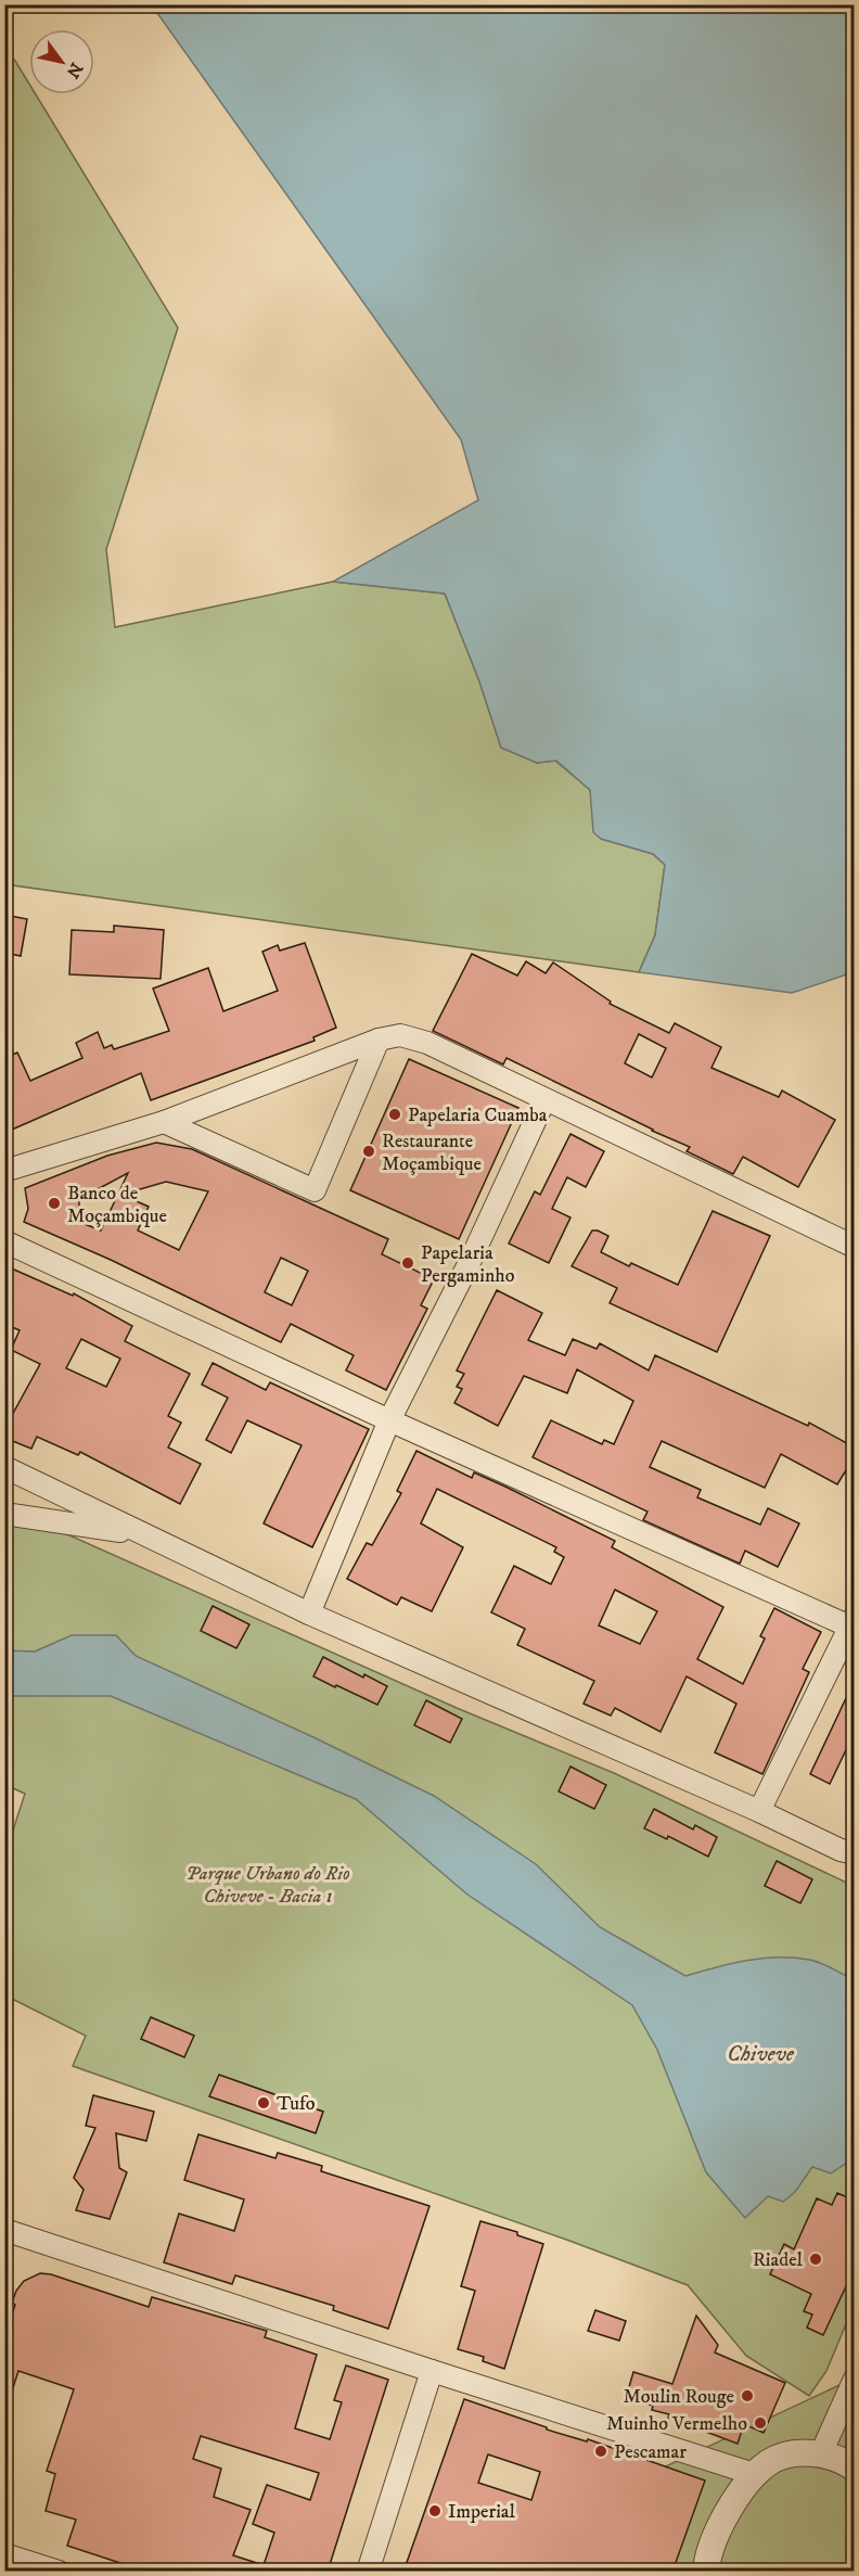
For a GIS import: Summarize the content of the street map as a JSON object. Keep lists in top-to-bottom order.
{
  "water": ["Chiveve"],
  "parks": ["Parque Urbano do Rio Chiveve - Bacia 1"],
  "places": [
    "Papelaria Cuamba",
    "Restaurante Moçambique",
    "Banco de Moçambique",
    "Papelaria Pergaminho",
    "Tufo",
    "Riadel",
    "Moulin Rouge",
    "Muinho Vermelho",
    "Pescamar",
    "Imperial"
  ],
  "north": "bottom right"
}
